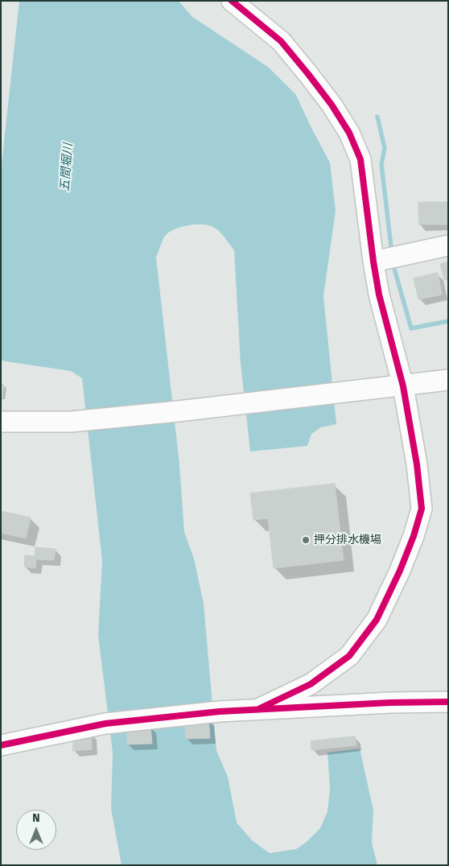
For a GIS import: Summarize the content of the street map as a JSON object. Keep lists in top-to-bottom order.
{
  "water": ["五間堀川"],
  "places": ["押分排水機場"],
  "north": "top"
}
